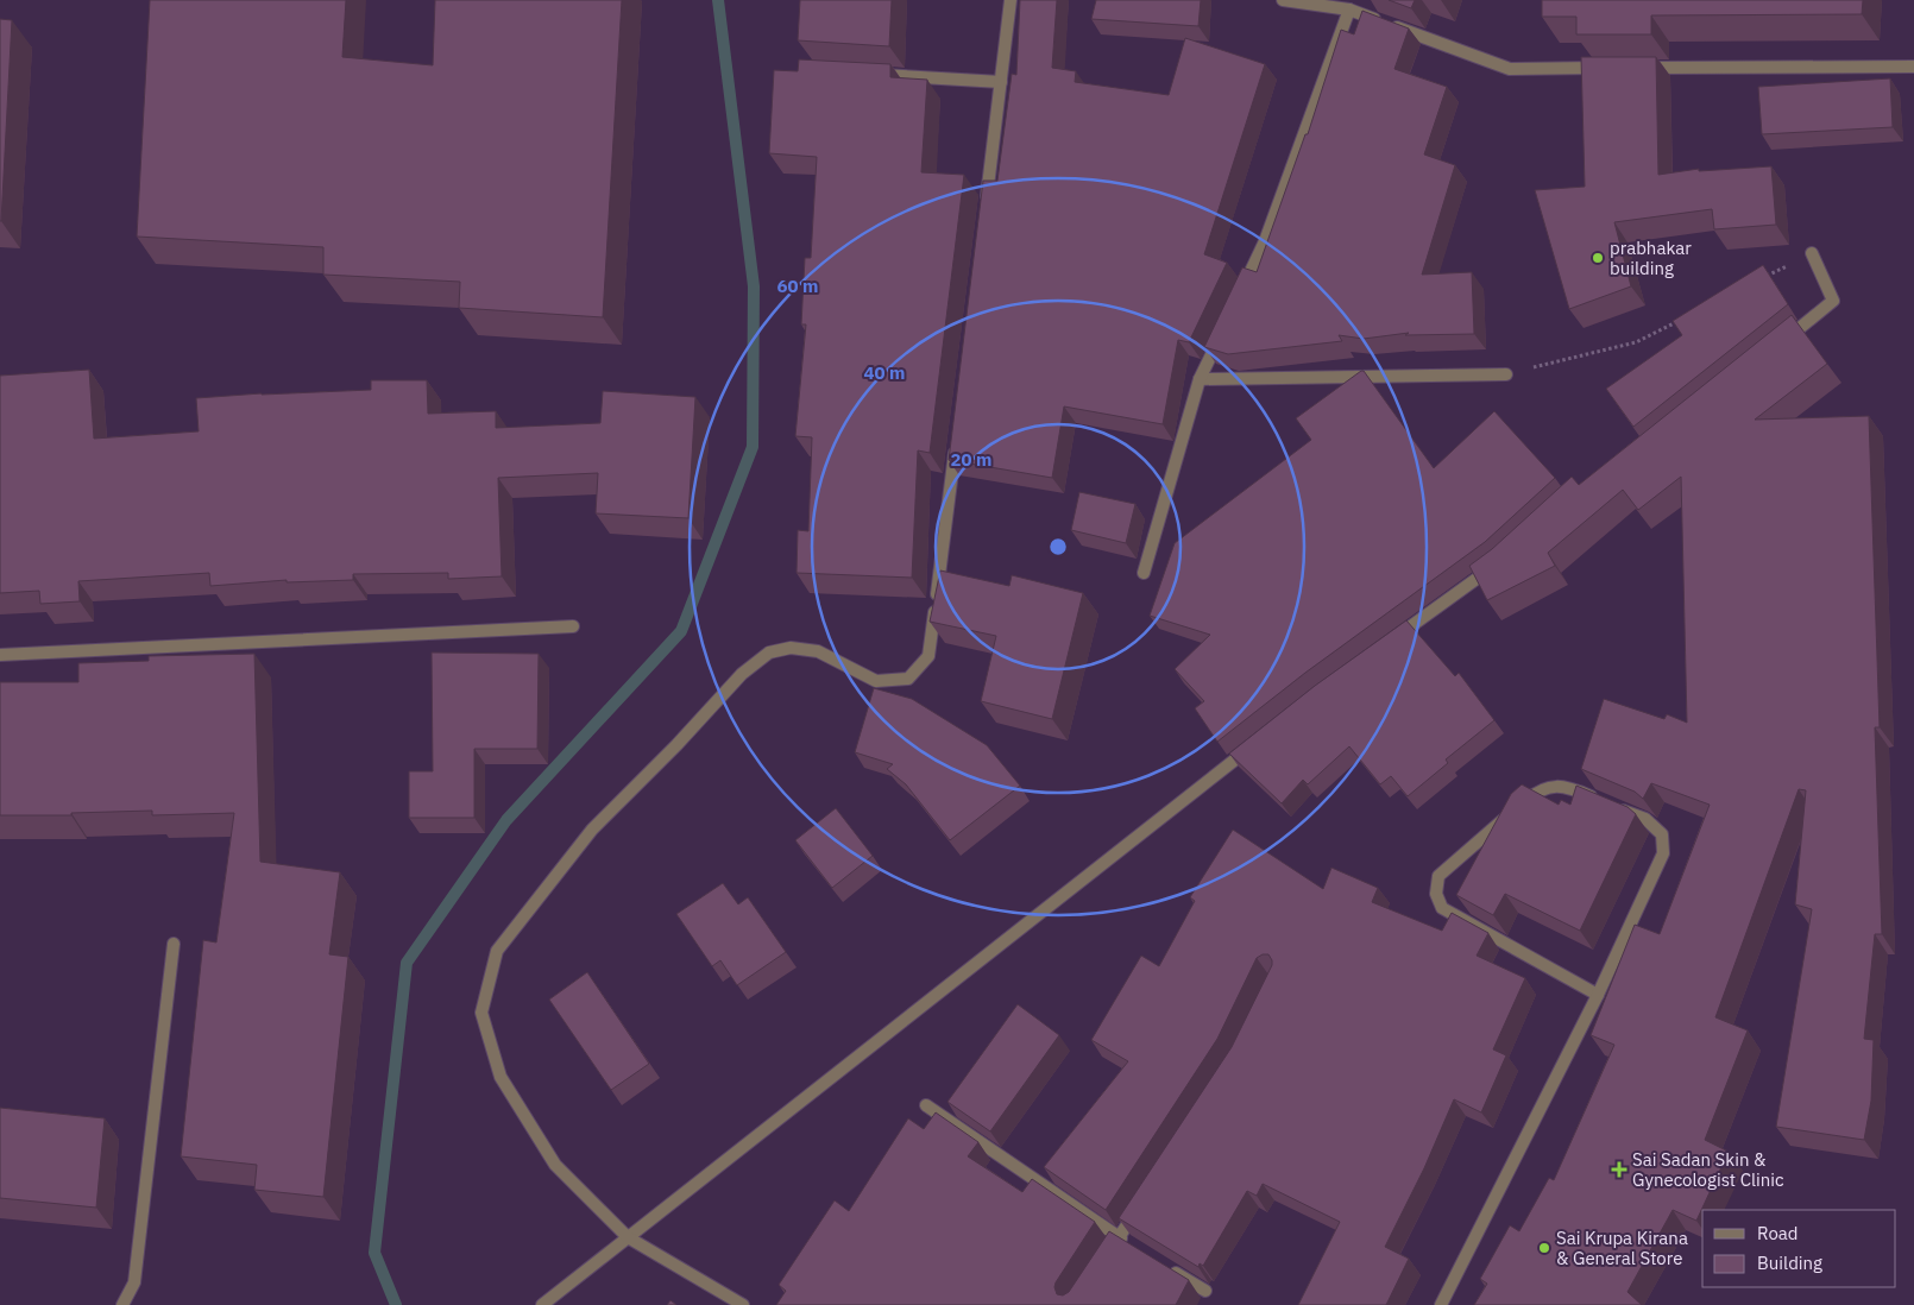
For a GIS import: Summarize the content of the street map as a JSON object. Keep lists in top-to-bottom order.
{
  "places": {
    "other": ["prabhakar building", "Sai Krupa Kirana & General Store"],
    "health": ["Sai Sadan Skin & Gynecologist Clinic"]
  },
  "legend": ["Road", "Building"],
  "rings": ["60 m", "40 m", "20 m"]
}
